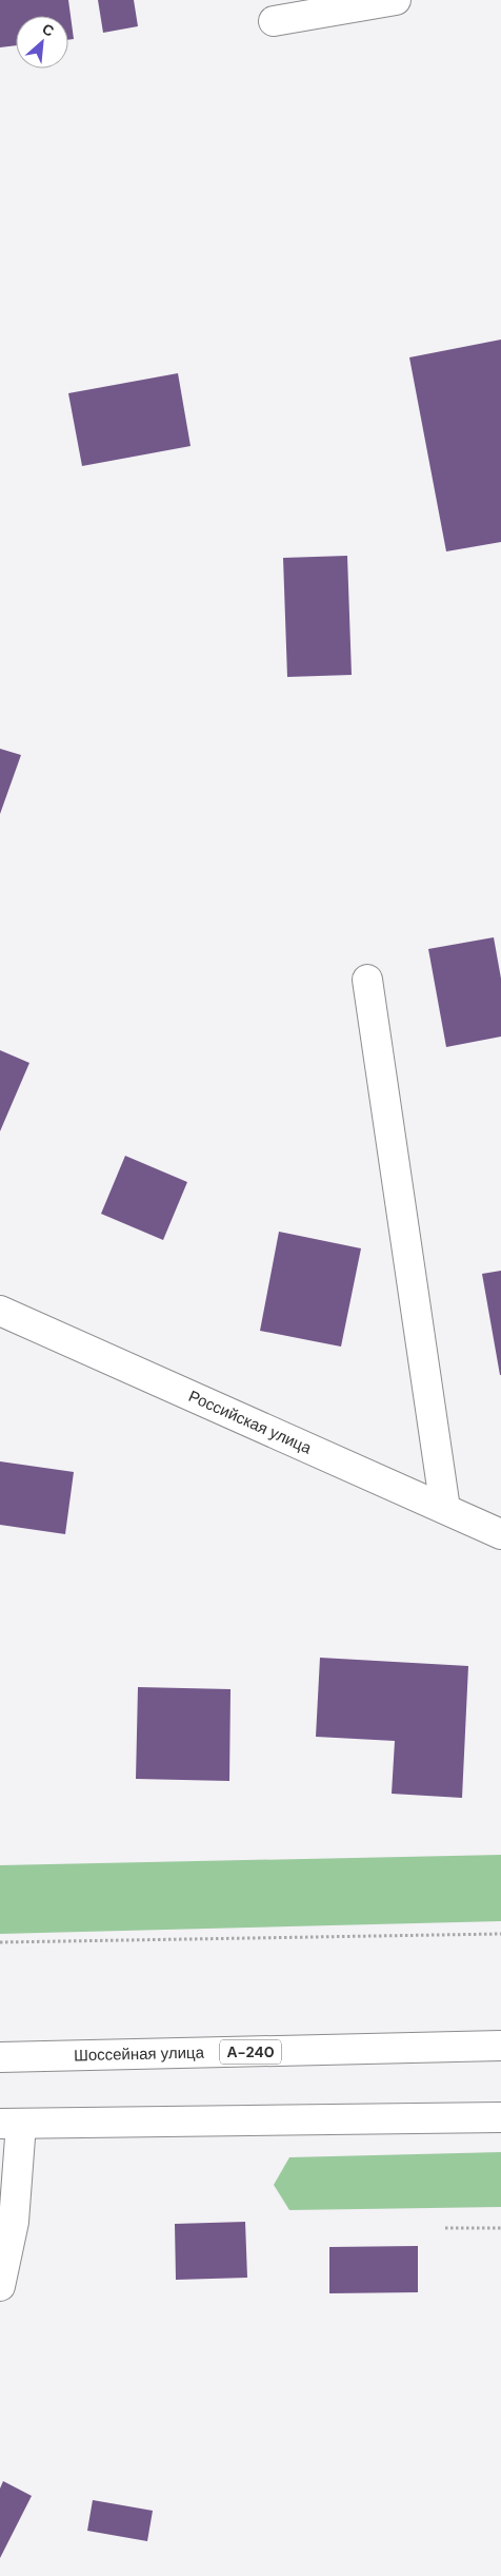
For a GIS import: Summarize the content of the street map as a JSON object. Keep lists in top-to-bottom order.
{
  "streets": {
    "main road": ["Российская улица", "А-240", "Шоссейная улица"]
  },
  "north": "top right"
}
